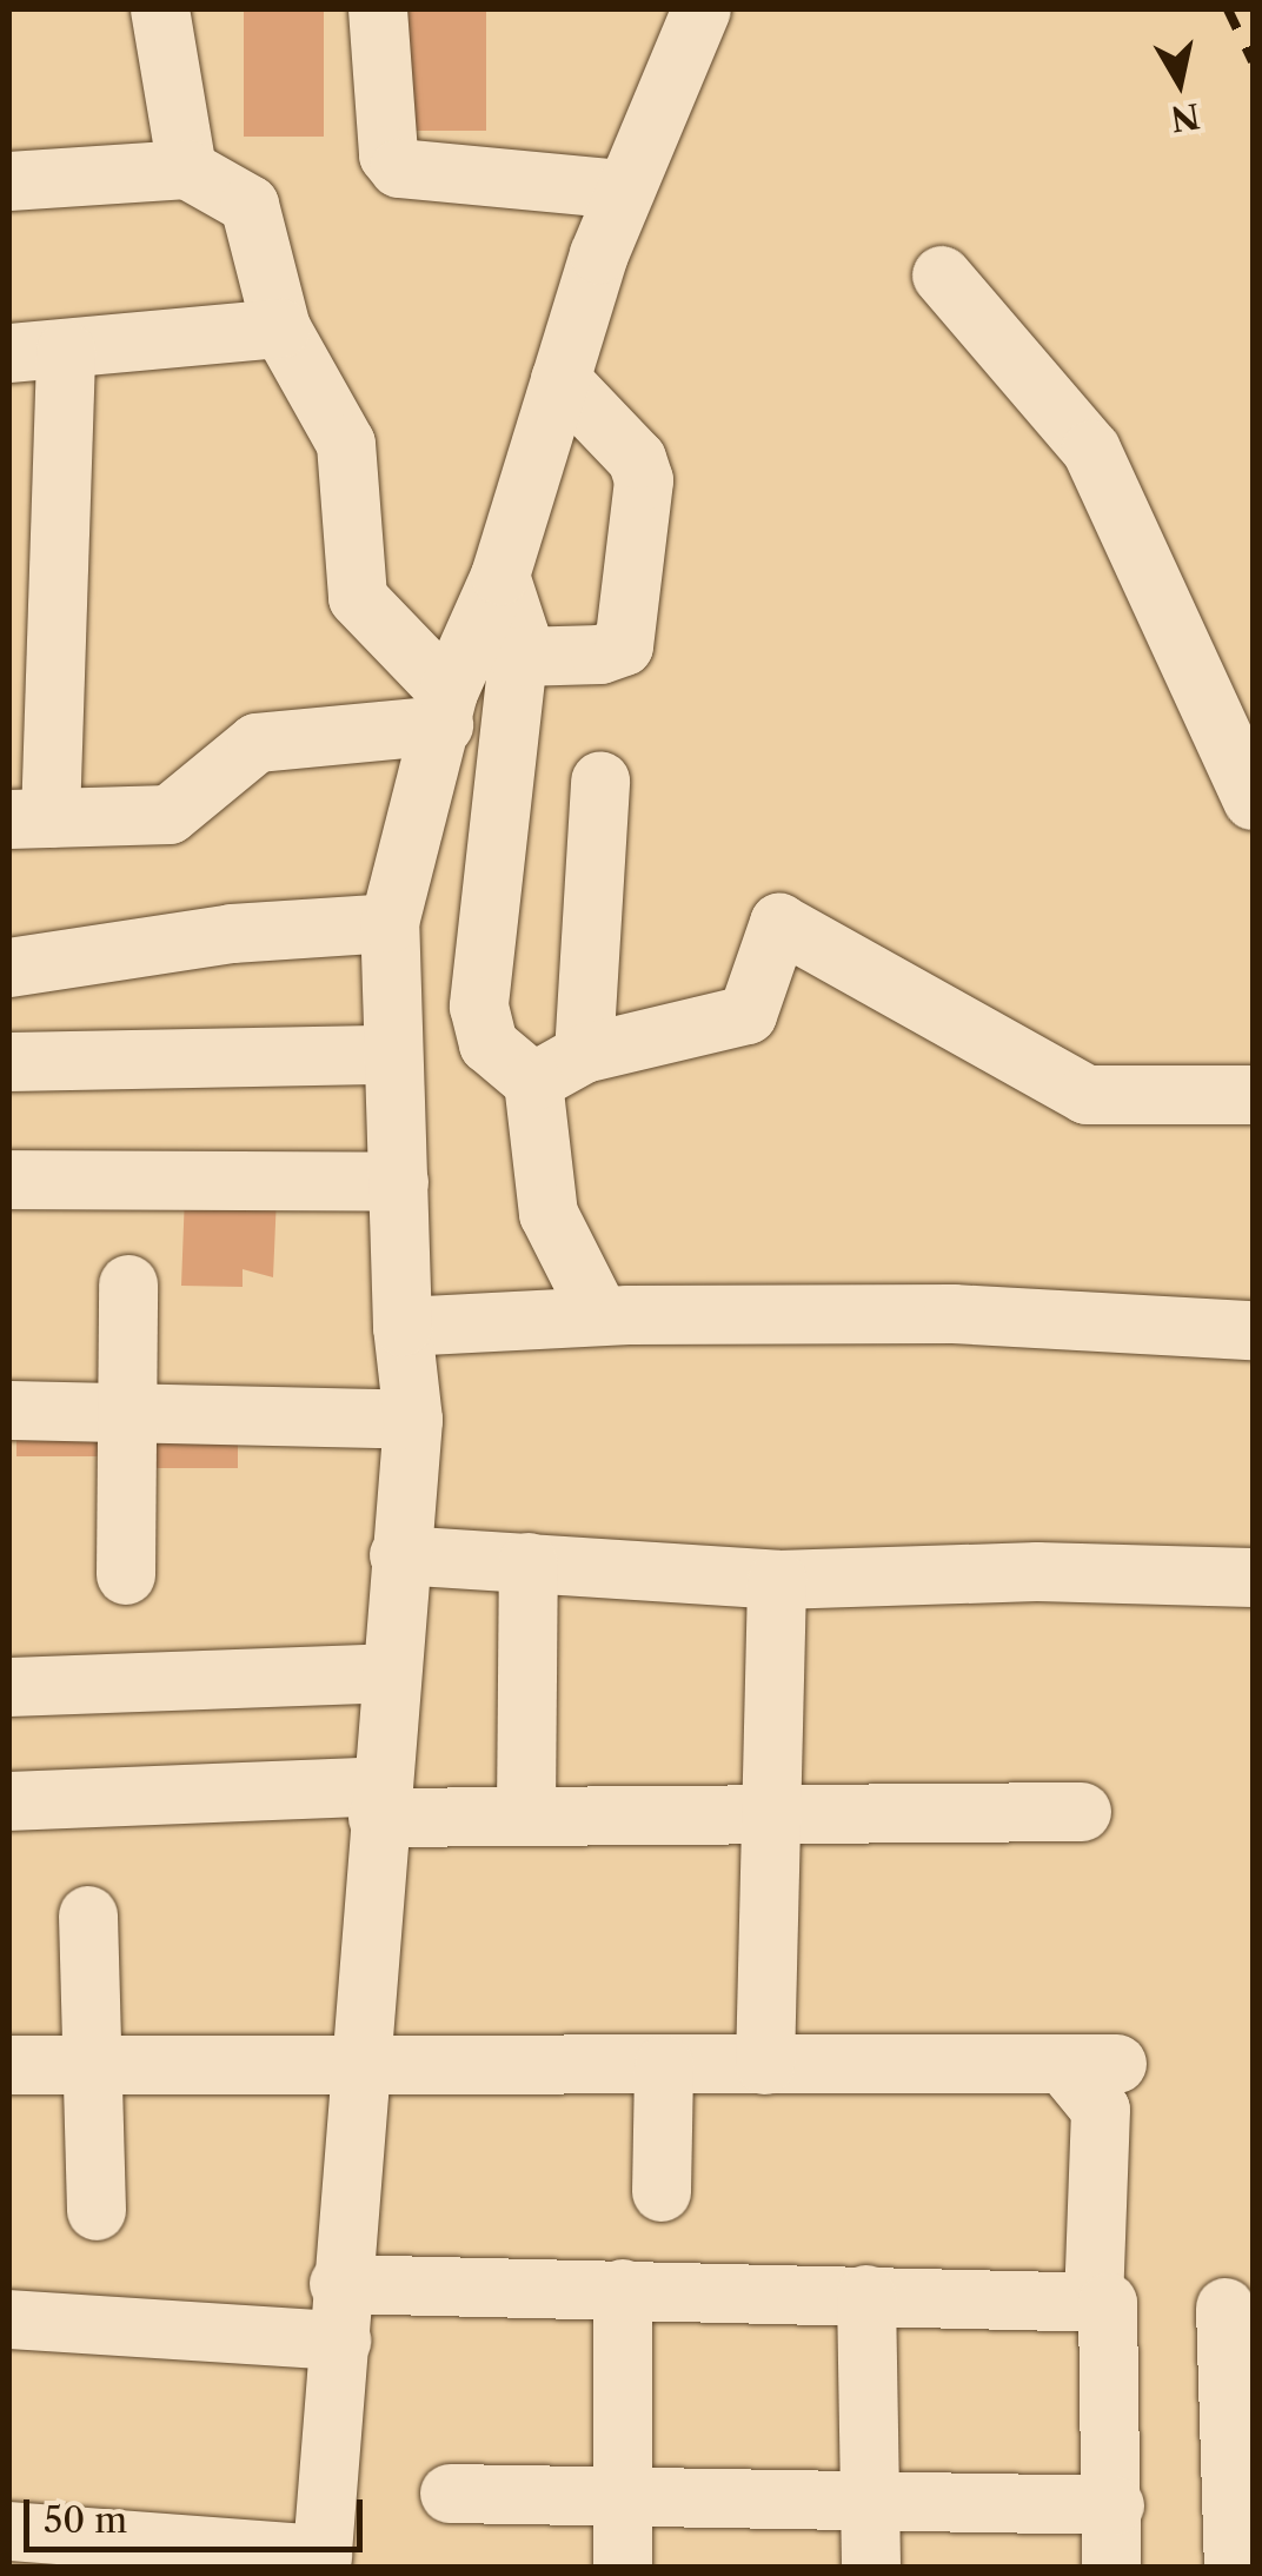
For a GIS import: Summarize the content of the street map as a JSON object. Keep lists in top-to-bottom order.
{
  "scale_bar": "50 m",
  "north": "bottom"
}
